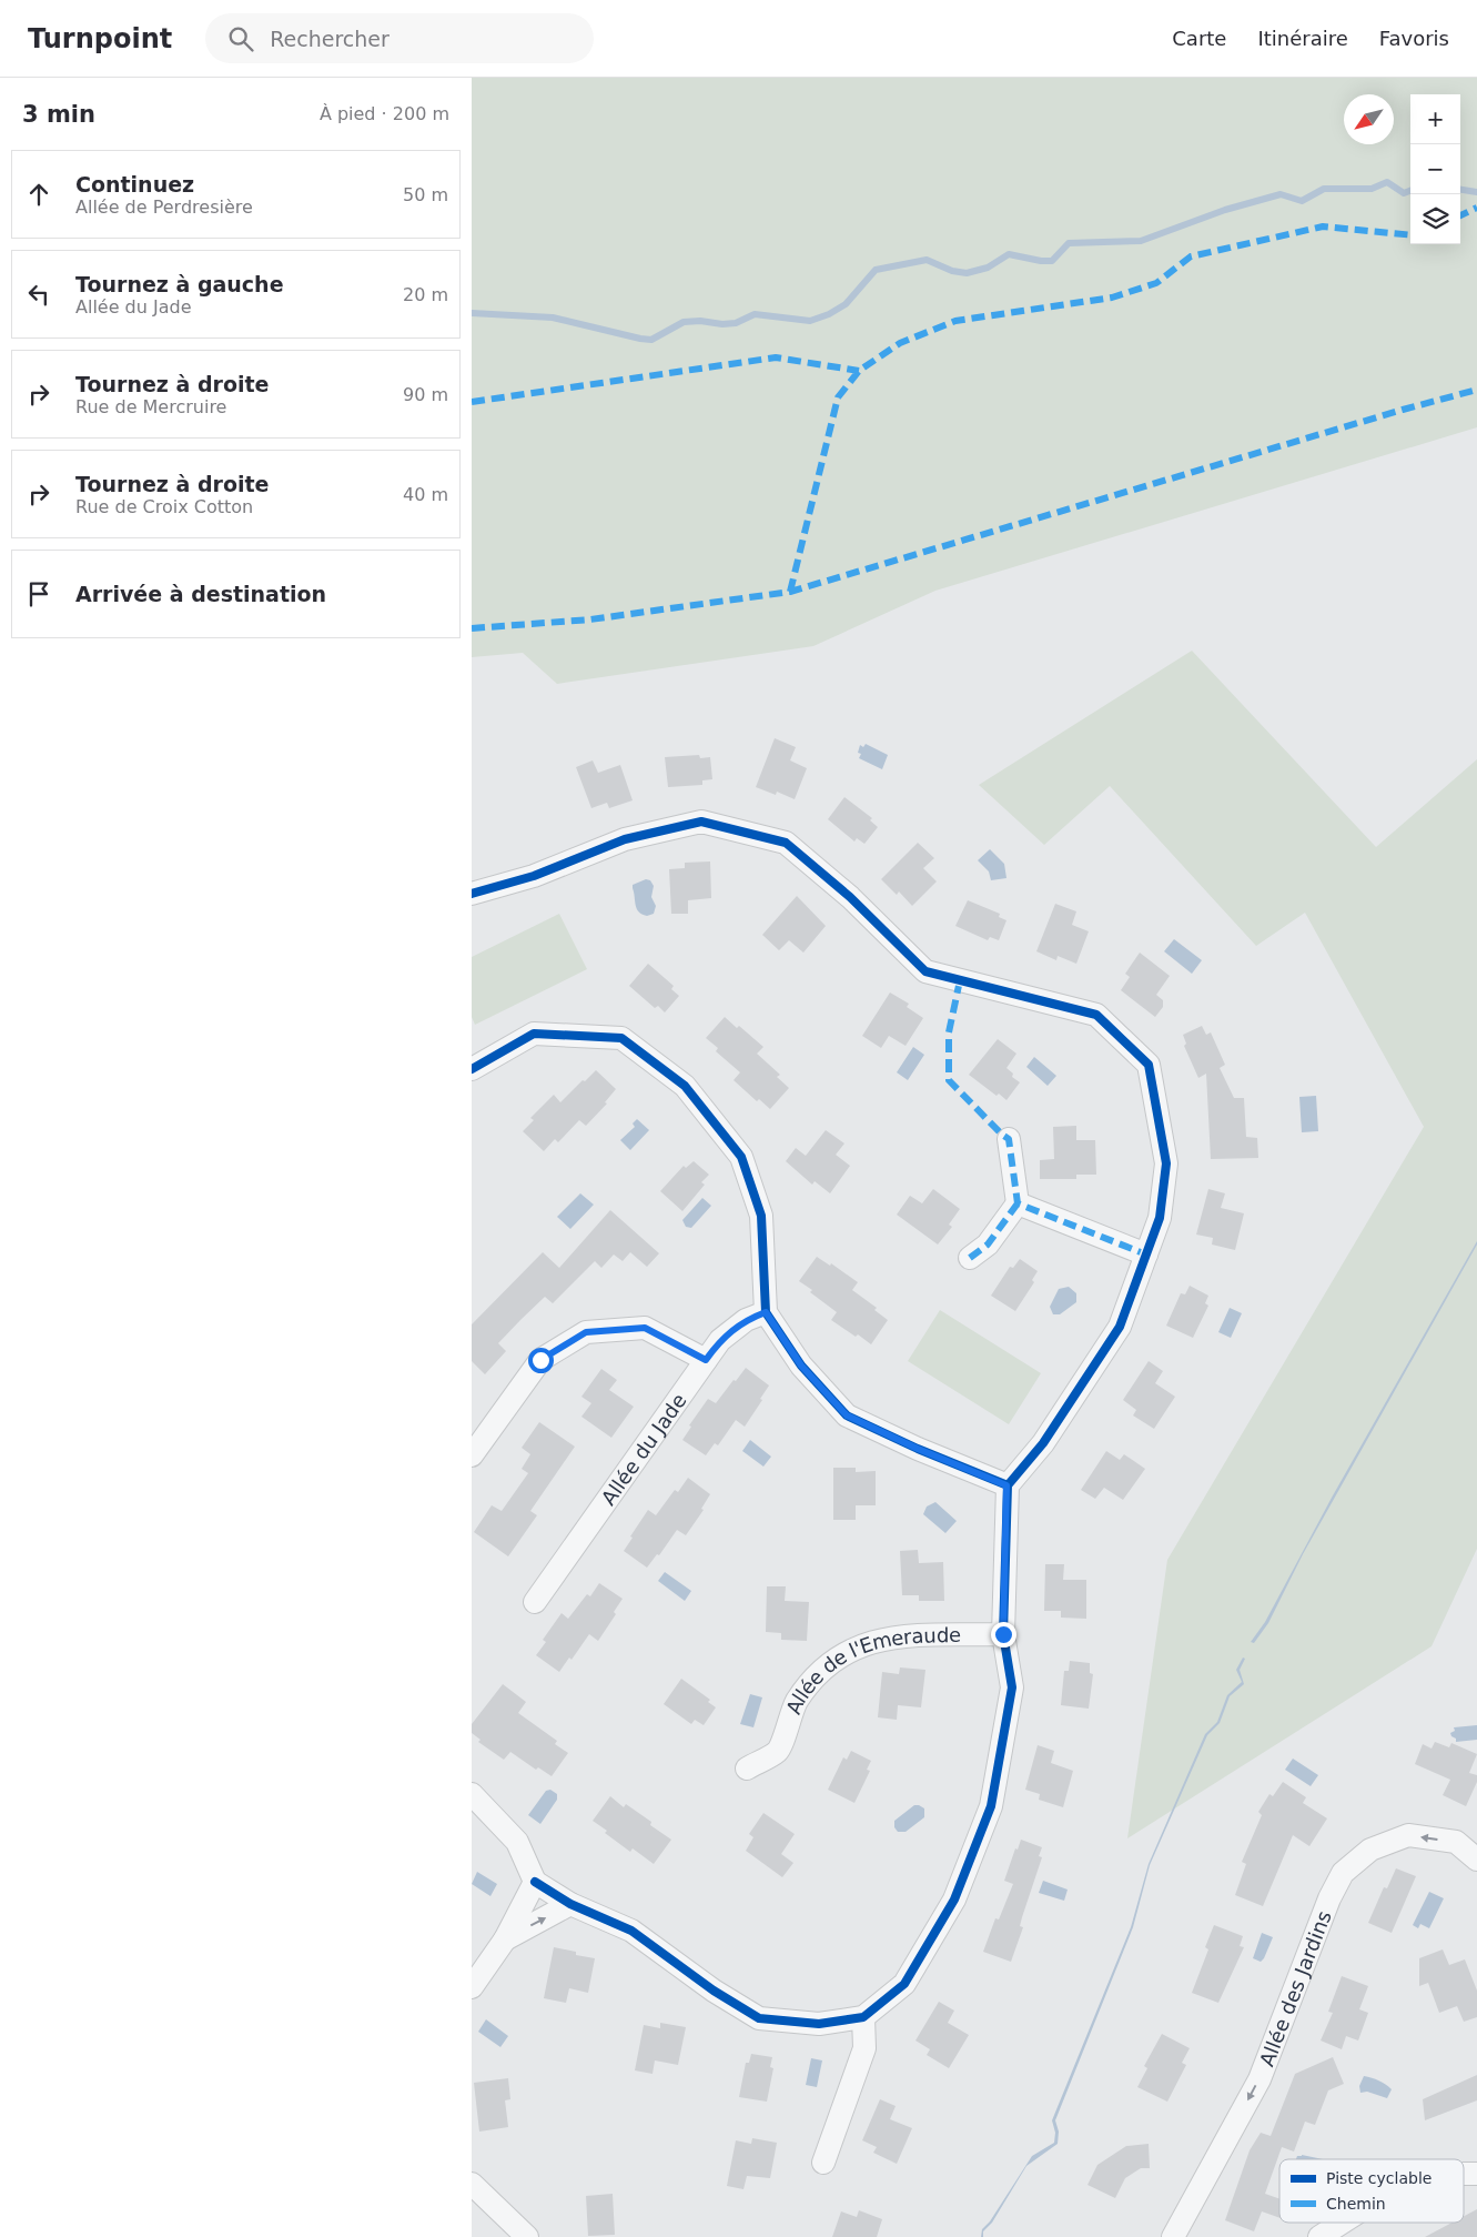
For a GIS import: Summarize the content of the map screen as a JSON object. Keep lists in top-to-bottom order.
{
  "streets": {
    "street": ["Allée du Jade", "Allée de l'Emeraude", "Allée des Jardins"]
  },
  "one_way": ["Allée des Jardins"],
  "legend": ["Piste cyclable", "Chemin"],
  "north": "bottom left",
  "page": {
    "header": "Turnpoint",
    "search": "Rechercher",
    "nav": ["Carte", "Itinéraire", "Favoris"],
    "heading": ["3 min", "À pied · 200 m"],
    "map_buttons": ["+", "−"],
    "list": [
      ["Continuez", "Allée de Perdresière", "50 m"],
      ["Tournez à gauche", "Allée du Jade", "20 m"],
      ["Tournez à droite", "Rue de Mercruire", "90 m"],
      ["Tournez à droite", "Rue de Croix Cotton", "40 m"],
      "Arrivée à destination"
    ]
  }
}
